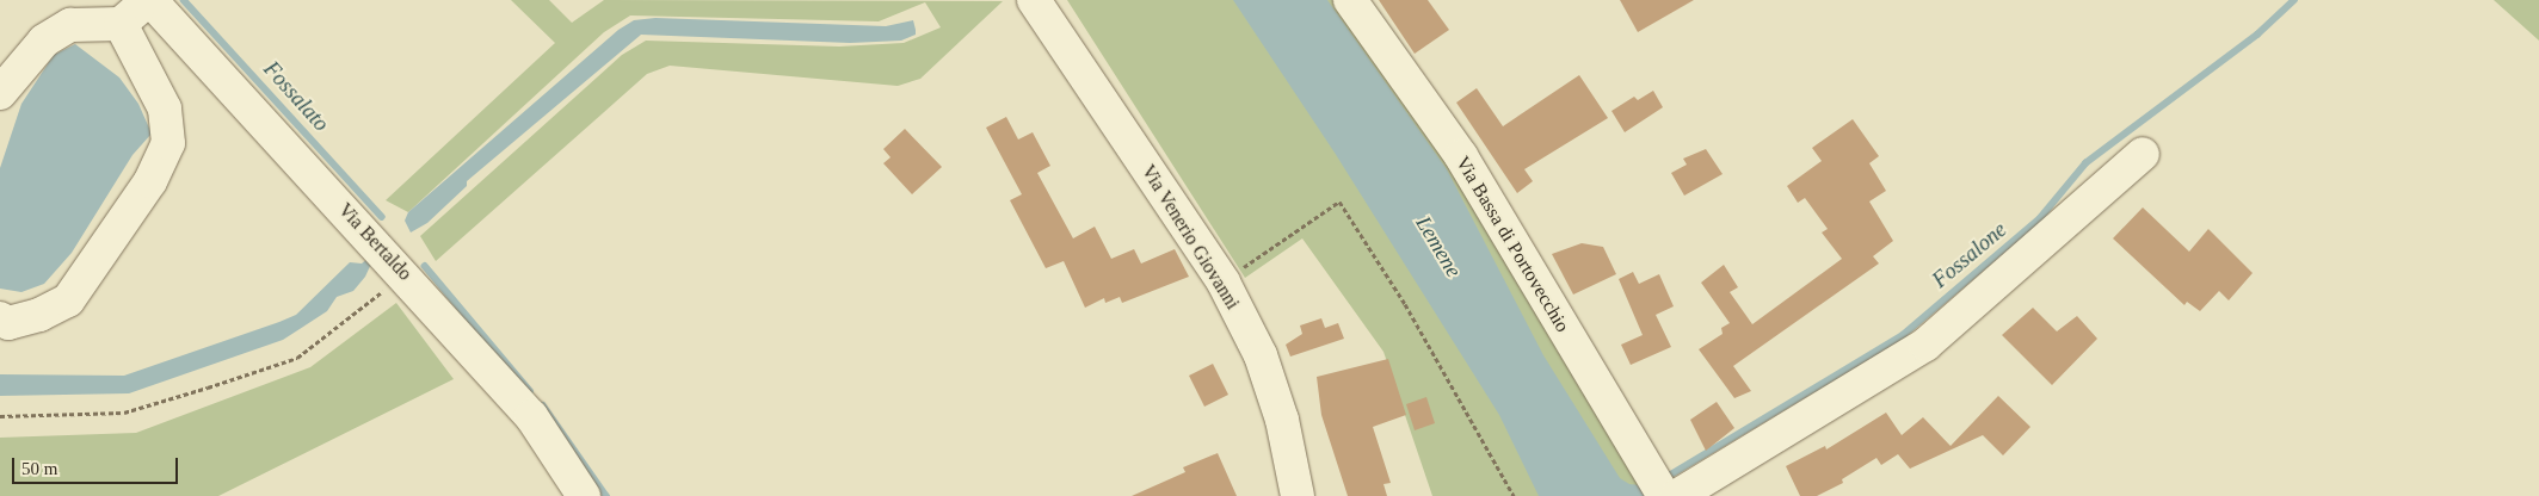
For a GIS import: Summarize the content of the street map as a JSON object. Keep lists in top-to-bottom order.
{
  "streets": {
    "street": ["Via Venerio Giovanni", "Via Bertaldo", "Via Bassa di Portovecchio"]
  },
  "water": ["Fossalato", "Lemene", "Fossalone"],
  "scale_bar": "50 m"
}
